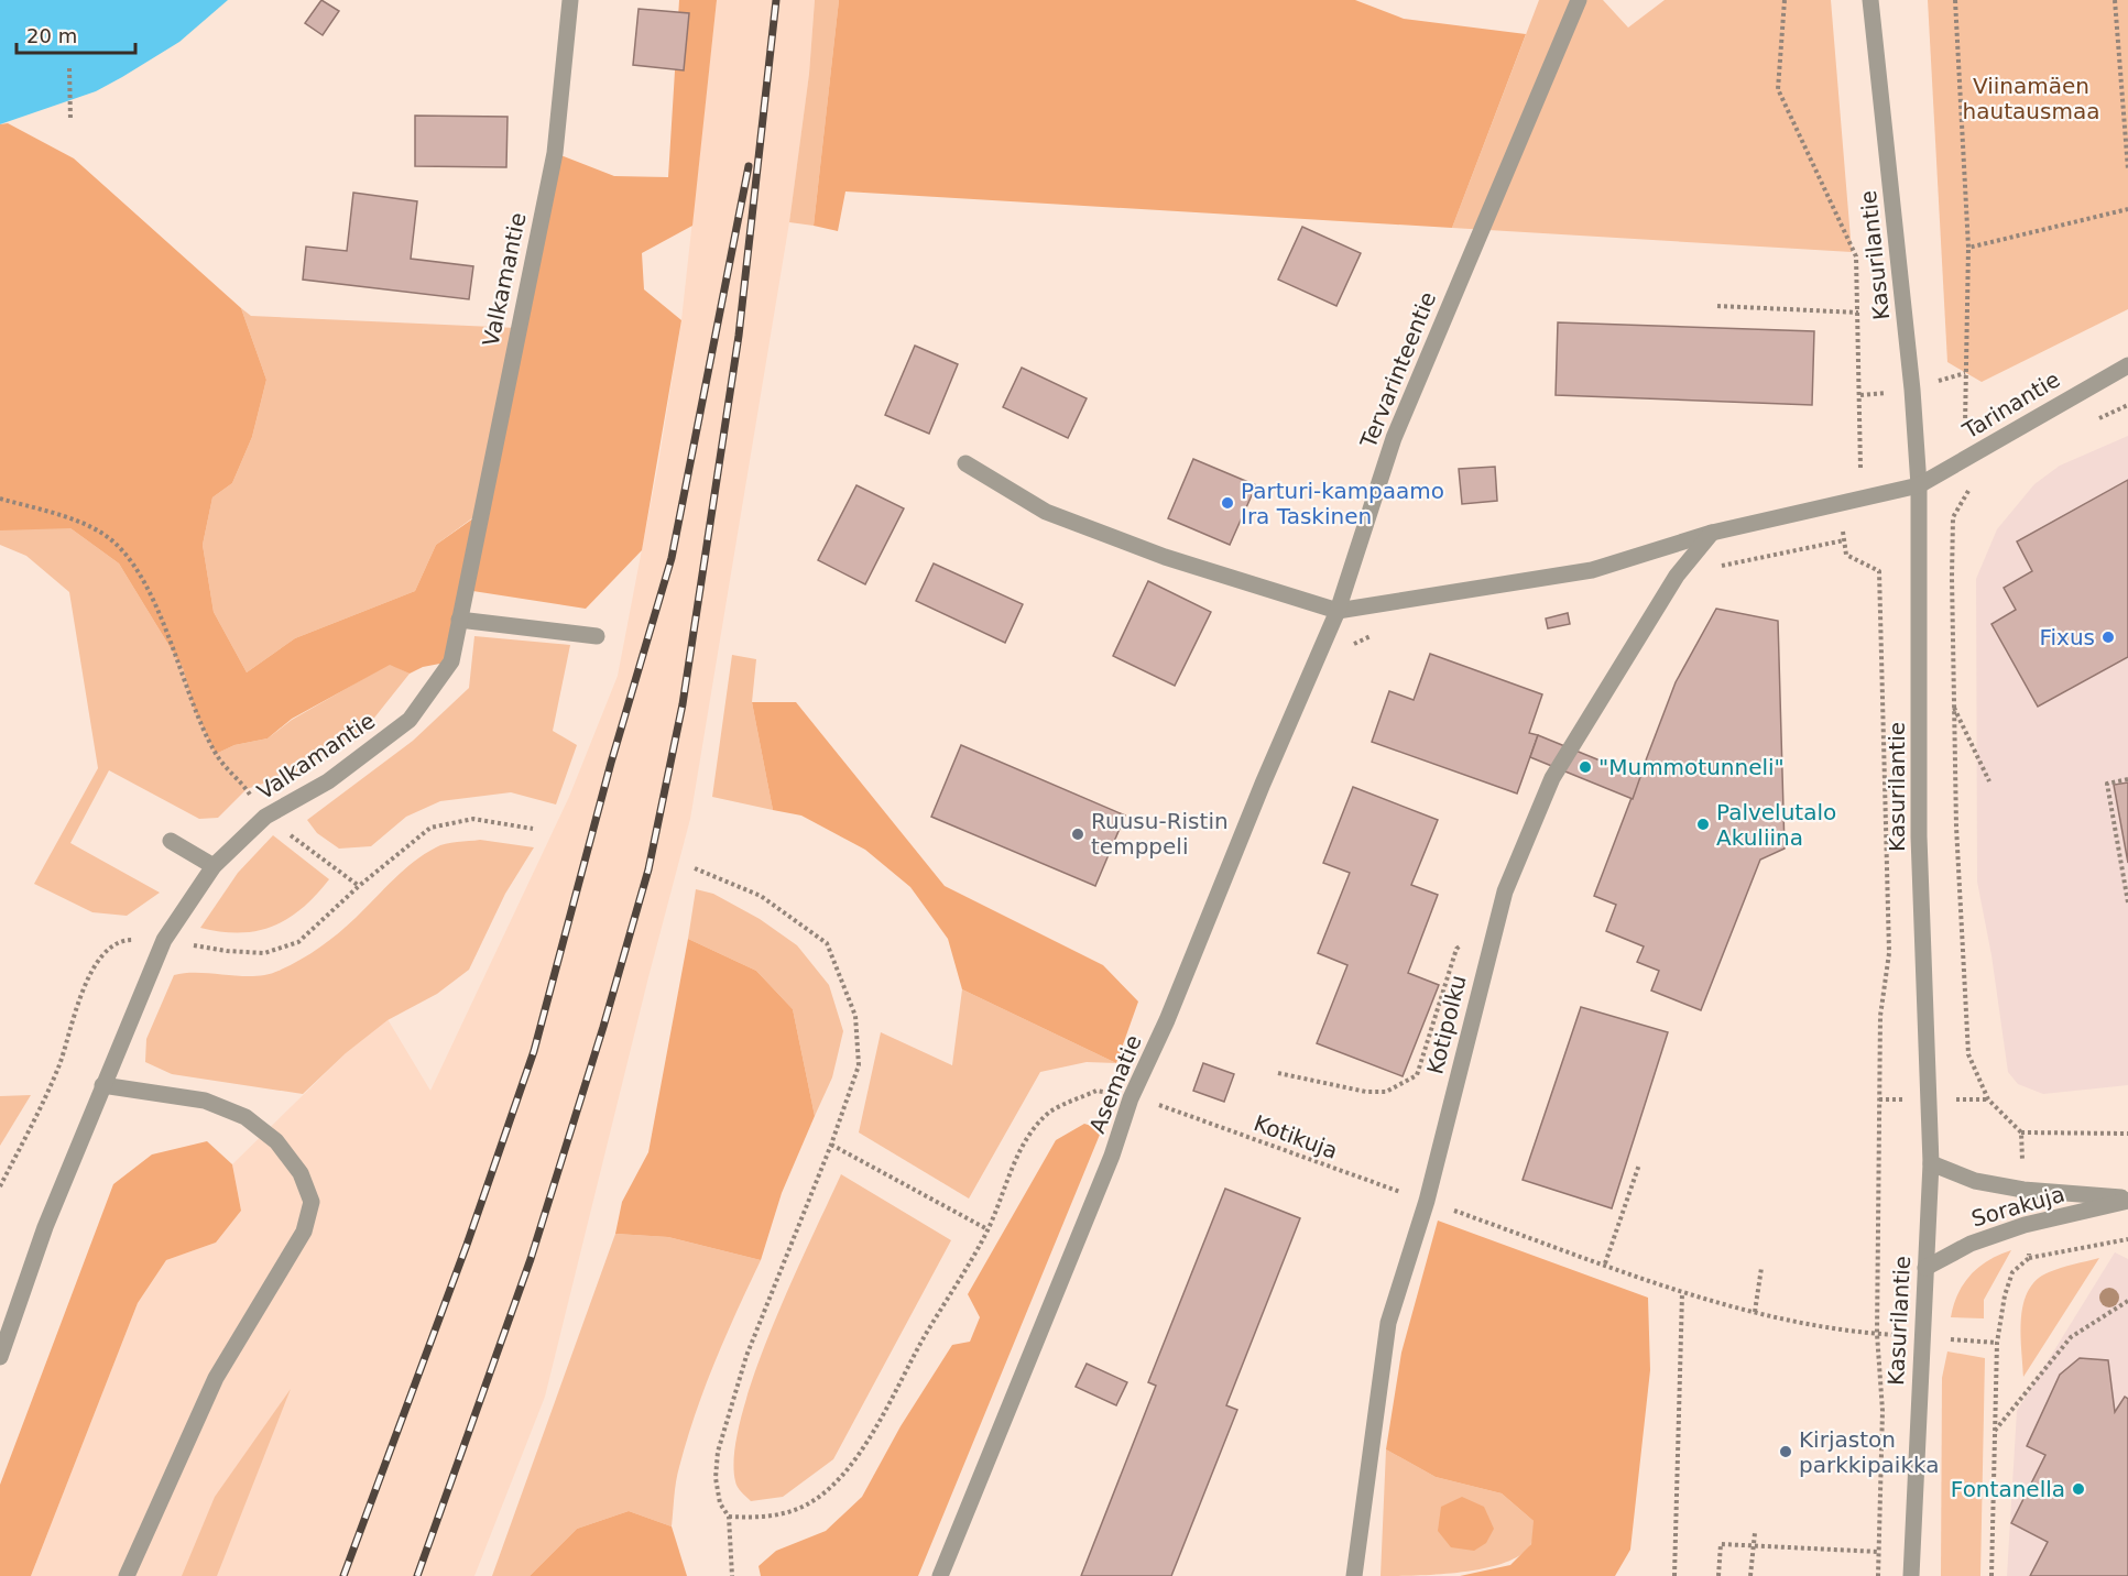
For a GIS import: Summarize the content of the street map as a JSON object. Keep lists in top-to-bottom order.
{
  "streets": {
    "street": [
      "Kasurilantie",
      "Valkamantie",
      "Tervarinteentie",
      "Tarinantie",
      "Kotipolku",
      "Asematie",
      "Sorakuja"
    ],
    "path": ["Kotikuja"]
  },
  "crossings": [
    ["Kasurilantie", "Tarinantie"],
    ["Kasurilantie", "Sorakuja"],
    ["Tervarinteentie", "Tarinantie"],
    ["Tervarinteentie", "Asematie"],
    ["Tarinantie", "Kotipolku"],
    ["Tarinantie", "Asematie"],
    ["Kotipolku", "Kotikuja"],
    ["Asematie", "Kotikuja"]
  ],
  "parks": ["Viinamäen hautausmaa"],
  "places": [
    "Parturi-kampaamo Ira Taskinen",
    "Fixus",
    "\"Mummotunneli\"",
    "Palvelutalo Akuliina",
    "Ruusu-Ristin temppeli",
    "Kirjaston parkkipaikka",
    "Fontanella"
  ],
  "scale_bar": "20 m"
}
